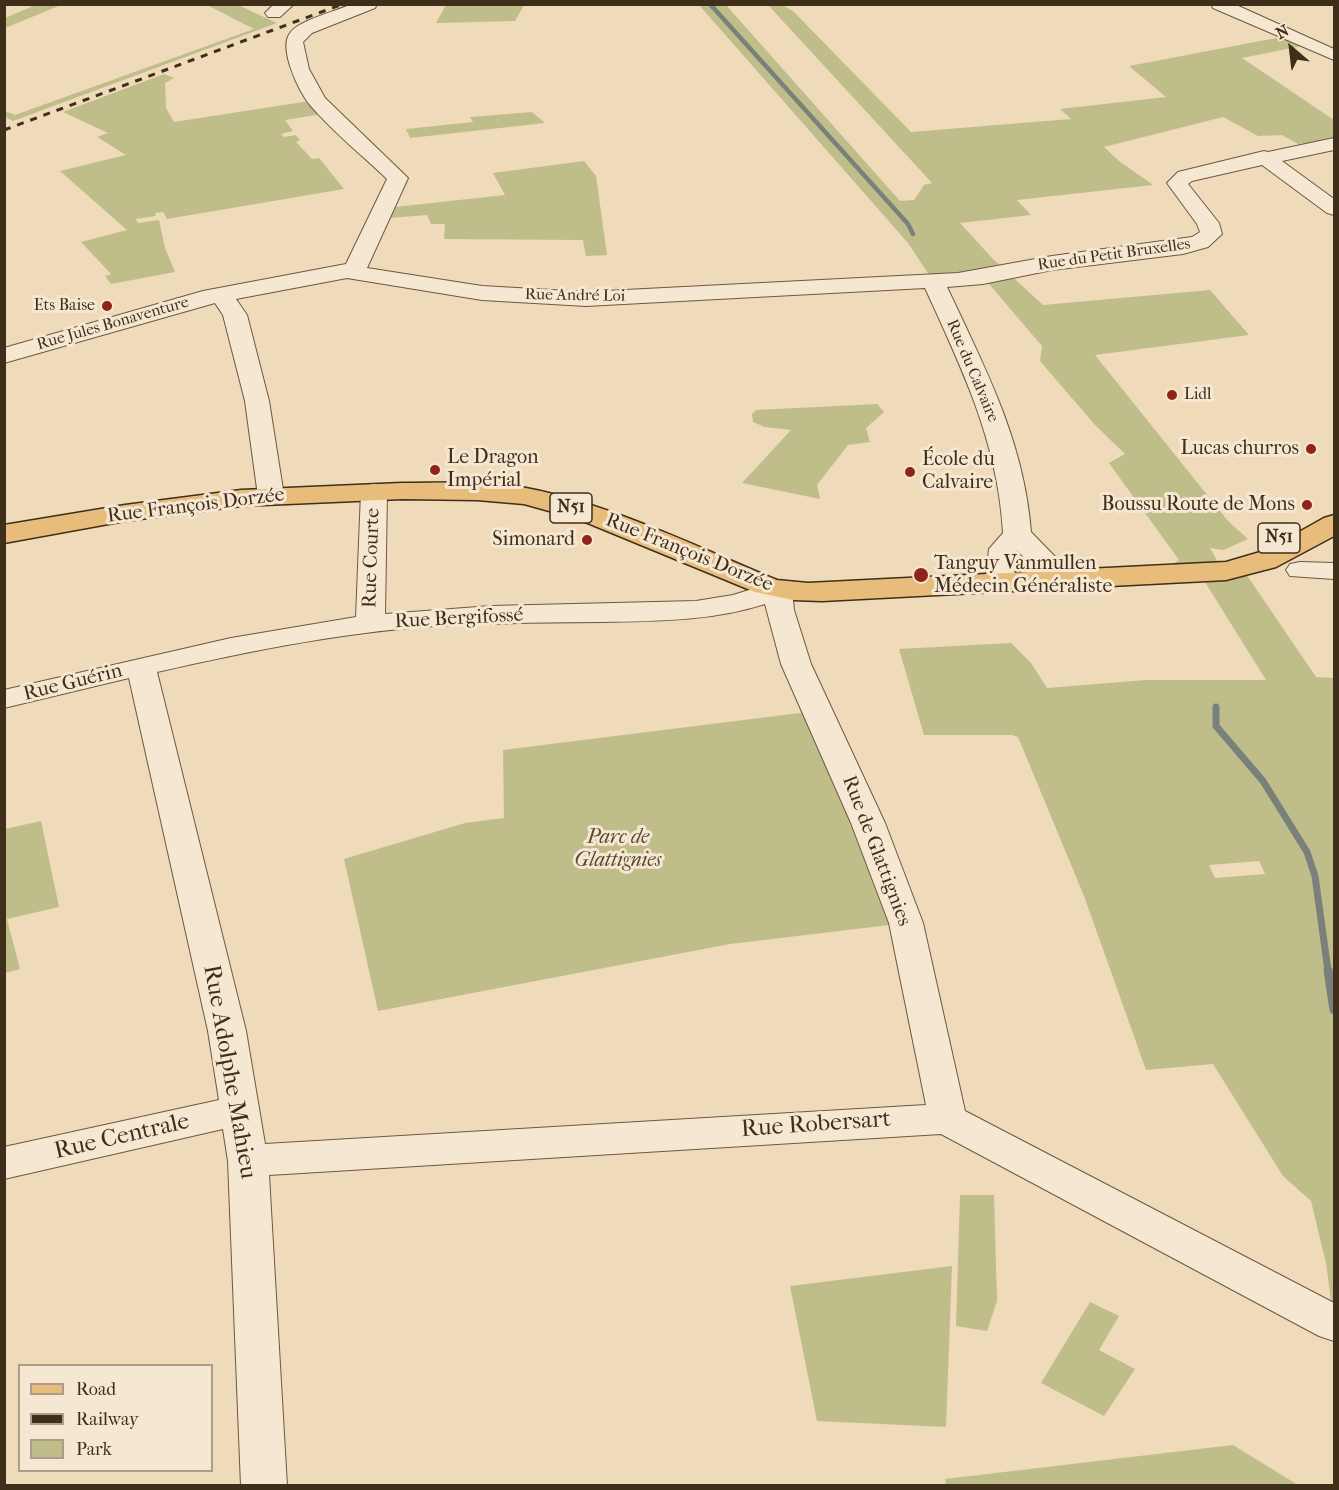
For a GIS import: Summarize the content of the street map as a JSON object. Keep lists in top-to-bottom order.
{
  "streets": {
    "main road": ["Rue François Dorzée", "N51"],
    "street": [
      "Rue du Petit Bruxelles",
      "Rue André Loi",
      "Rue Jules Bonaventure",
      "Rue du Calvaire",
      "Rue Courte",
      "Rue Bergifossé",
      "Rue Guérin",
      "Rue de Glattignies",
      "Rue Adolphe Mahieu",
      "Rue Robersart",
      "Rue Centrale"
    ]
  },
  "crossings": [
    ["Rue du Petit Bruxelles", "Rue André Loi"],
    ["Rue du Petit Bruxelles", "Rue du Calvaire"],
    ["Rue André Loi", "Rue Jules Bonaventure"],
    ["Rue André Loi", "Rue du Calvaire"],
    ["Rue François Dorzée", "N51"],
    ["Rue François Dorzée", "Rue Courte"],
    ["Rue François Dorzée", "Rue Bergifossé"],
    ["Rue François Dorzée", "Rue de Glattignies"],
    ["Rue Courte", "Rue Bergifossé"],
    ["Rue Bergifossé", "Rue Guérin"],
    ["Rue Bergifossé", "Rue de Glattignies"],
    ["Rue Bergifossé", "Rue Adolphe Mahieu"],
    ["Rue Guérin", "Rue Adolphe Mahieu"],
    ["Rue de Glattignies", "Rue Robersart"],
    ["Rue Adolphe Mahieu", "Rue Robersart"],
    ["Rue Adolphe Mahieu", "Rue Centrale"]
  ],
  "parks": ["Parc de Glattignies"],
  "places": [
    "Ets Baise",
    "Lidl",
    "Lucas churros",
    "Le Dragon Impérial",
    "École du Calvaire",
    "Boussu Route de Mons",
    "Simonard",
    "Tanguy Vanmullen Médecin Généraliste"
  ],
  "legend": ["Road", "Railway", "Park"],
  "north": "top left"
}
